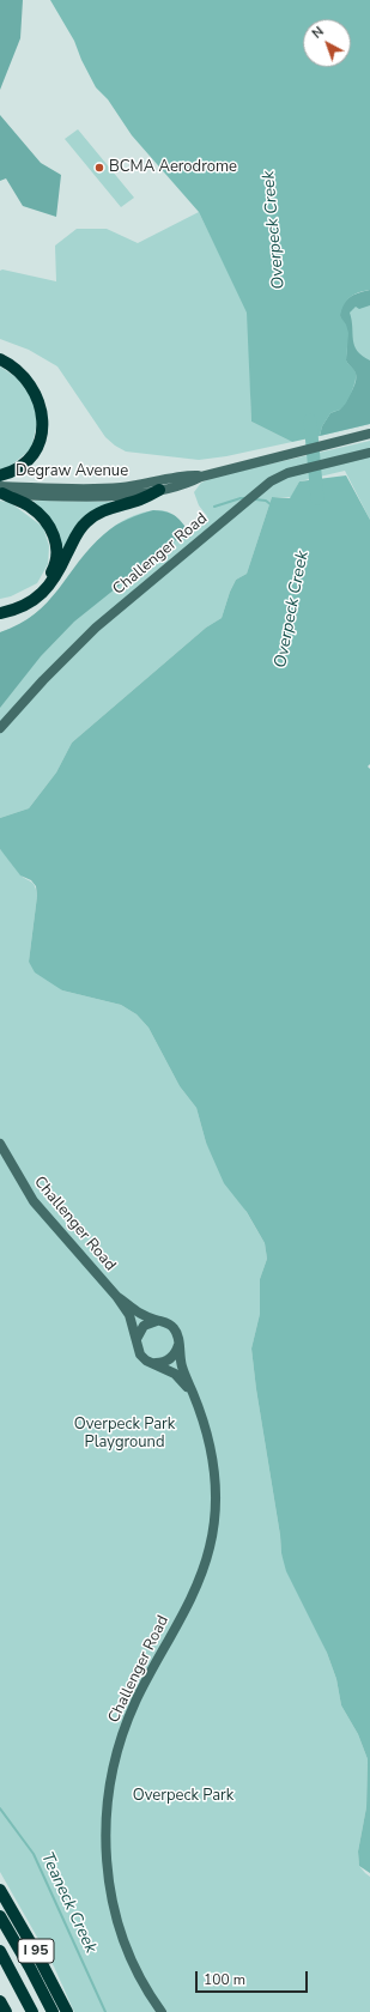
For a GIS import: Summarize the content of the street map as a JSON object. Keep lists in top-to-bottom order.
{
  "streets": {
    "highway": ["I 95"],
    "street": ["Degraw Avenue", "Challenger Road"]
  },
  "water": ["Overpeck Creek", "Teaneck Creek"],
  "parks": ["Overpeck Park Playground", "Overpeck Park"],
  "places": ["BCMA Aerodrome"],
  "scale_bar": "100 m",
  "north": "top left"
}
